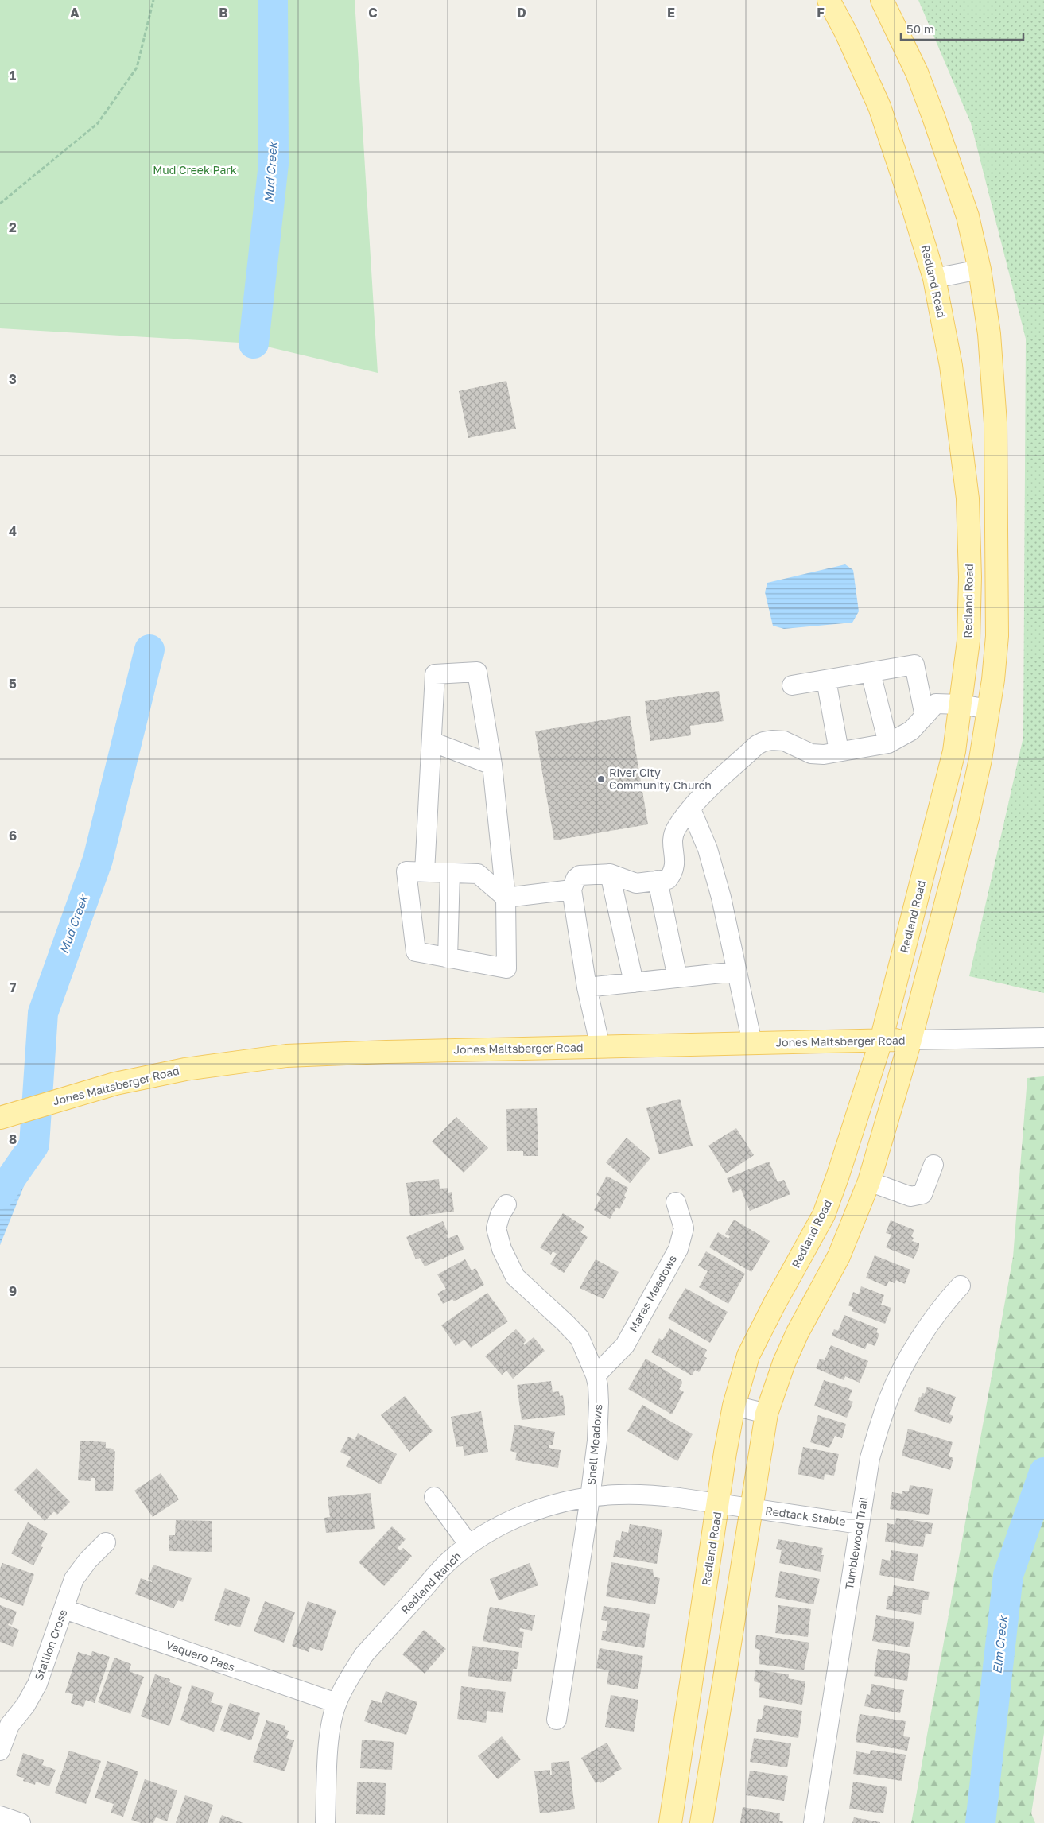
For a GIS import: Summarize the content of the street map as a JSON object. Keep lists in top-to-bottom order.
{
  "streets": {
    "main road": ["Redland Road", "Jones Maltsberger Road"],
    "street": [
      "Mares Meadows",
      "Snell Meadows",
      "Redtack Stable",
      "Tumblewood Trail",
      "Redland Ranch",
      "Stallion Cross",
      "Vaquero Pass"
    ]
  },
  "crossings": [
    ["Redland Road", "Jones Maltsberger Road"],
    ["Redland Road", "Redland Ranch"],
    ["Mares Meadows", "Snell Meadows"],
    ["Snell Meadows", "Redland Ranch"],
    ["Redtack Stable", "Tumblewood Trail"],
    ["Redtack Stable", "Redland Ranch"],
    ["Redland Ranch", "Vaquero Pass"],
    ["Stallion Cross", "Vaquero Pass"]
  ],
  "water": ["Mud Creek", "Elm Creek"],
  "parks": ["Mud Creek Park"],
  "places": ["River City Community Church"],
  "scale_bar": "50 m",
  "grid": {
    "columns": [
      "A",
      "B",
      "C",
      "D",
      "E",
      "F"
    ],
    "rows": [
      "1",
      "2",
      "3",
      "4",
      "5",
      "6",
      "7",
      "8",
      "9"
    ]
  }
}
